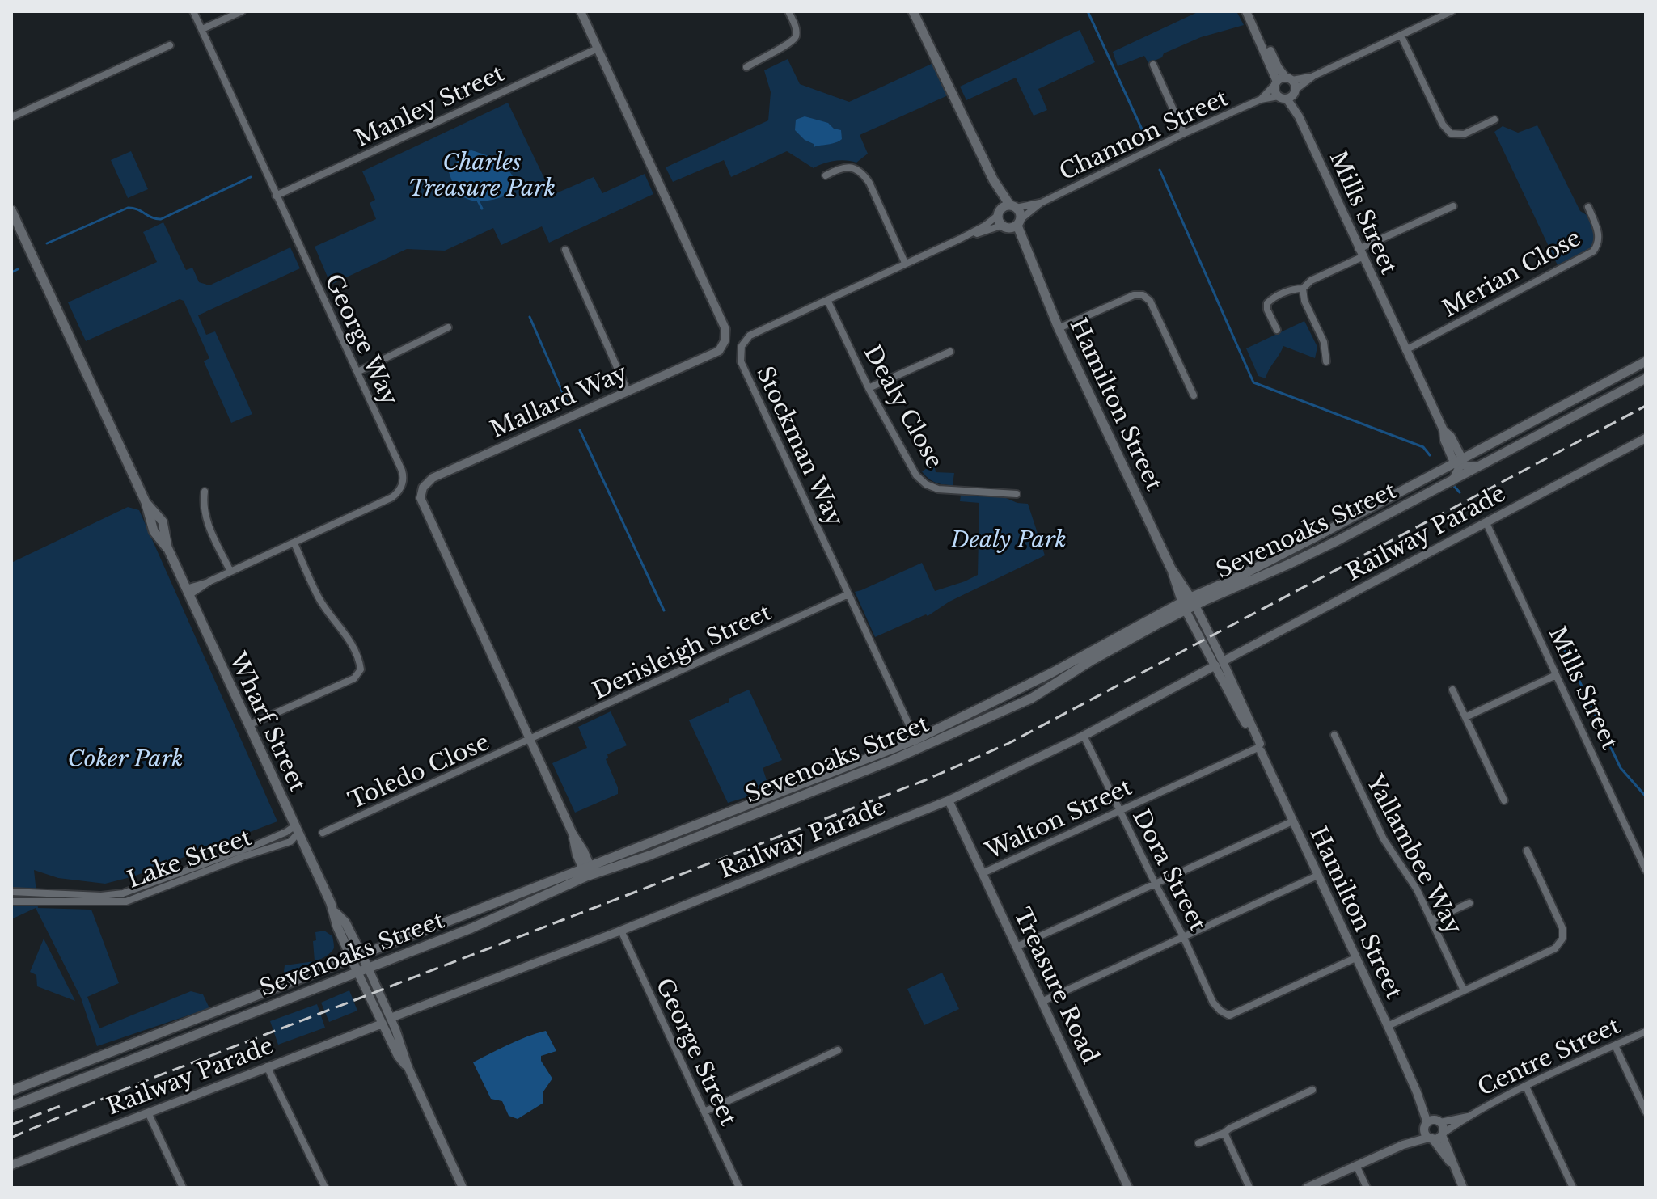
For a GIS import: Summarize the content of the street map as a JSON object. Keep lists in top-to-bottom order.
{
  "streets": {
    "main road": ["Hamilton Street", "Sevenoaks Street", "Wharf Street"],
    "street": [
      "Manley Street",
      "Channon Street",
      "Mills Street",
      "Merian Close",
      "George Way",
      "Mallard Way",
      "Dealy Close",
      "Stockman Way",
      "Railway Parade",
      "Derisleigh Street",
      "Toledo Close",
      "Walton Street",
      "Yallambee Way",
      "Lake Street",
      "Dora Street",
      "Treasure Road",
      "George Street",
      "Centre Street"
    ]
  },
  "crossings": [
    ["Manley Street", "George Way"],
    ["Manley Street", "Mallard Way"],
    ["Channon Street", "Mills Street"],
    ["Channon Street", "Hamilton Street"],
    ["Mills Street", "Merian Close"],
    ["Mills Street", "Sevenoaks Street"],
    ["Mills Street", "Railway Parade"],
    ["George Way", "Wharf Street"],
    ["Mallard Way", "Sevenoaks Street"],
    ["Mallard Way", "Derisleigh Street"],
    ["Mallard Way", "Toledo Close"],
    ["Hamilton Street", "Stockman Way"],
    ["Hamilton Street", "Sevenoaks Street"],
    ["Hamilton Street", "Railway Parade"],
    ["Hamilton Street", "Walton Street"],
    ["Hamilton Street", "Dora Street"],
    ["Hamilton Street", "Centre Street"],
    ["Dealy Close", "Stockman Way"],
    ["Stockman Way", "Sevenoaks Street"],
    ["Stockman Way", "Derisleigh Street"],
    ["Sevenoaks Street", "Wharf Street"],
    ["Railway Parade", "Wharf Street"],
    ["Railway Parade", "Dora Street"],
    ["Railway Parade", "Treasure Road"],
    ["Railway Parade", "George Street"],
    ["Derisleigh Street", "Toledo Close"],
    ["Wharf Street", "Lake Street"],
    ["Walton Street", "Dora Street"],
    ["Walton Street", "Treasure Road"]
  ],
  "parks": ["Charles Treasure Park", "Dealy Park", "Coker Park"]
}
